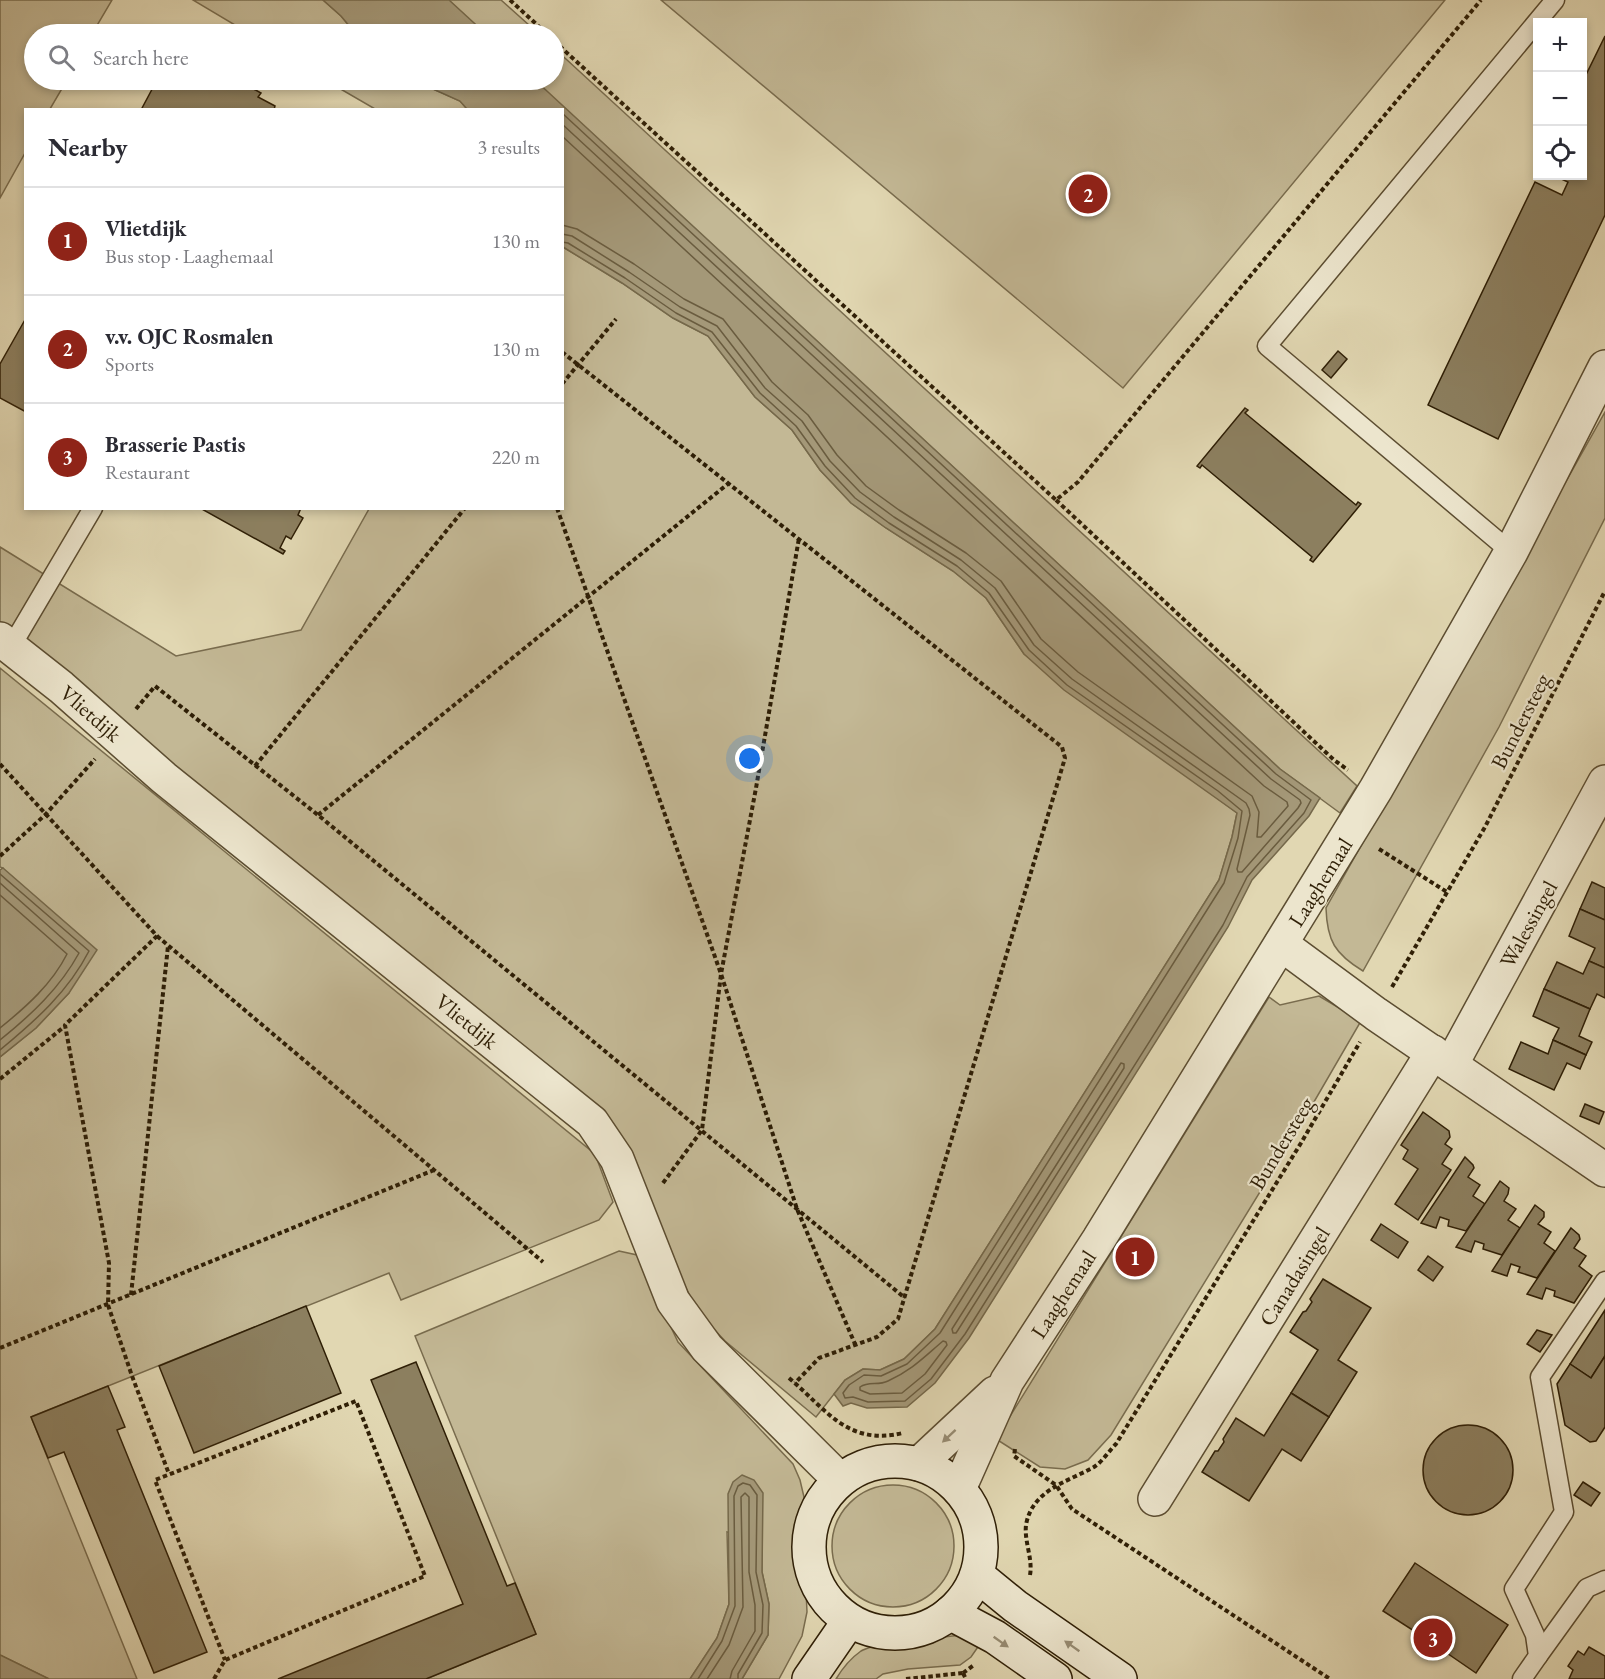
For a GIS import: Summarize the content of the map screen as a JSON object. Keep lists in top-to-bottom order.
{
  "streets": {
    "street": [
      "Vlietdijk",
      "Laaghemaal",
      "Walessingel",
      "Canadasingel"
    ],
    "path": ["Bundersteeg"]
  },
  "crossings": [
    ["Vlietdijk", "Laaghemaal"],
    ["Walessingel", "Canadasingel"]
  ],
  "page": {
    "map_buttons": ["+", "−"],
    "search": "Search here",
    "heading": ["Nearby", "3 results"],
    "pins": ["2", "1", "3"],
    "list": [
      {
        "mark": "1",
        "name": "Vlietdijk",
        "note": "Bus stop · Laaghemaal",
        "value": "130 m"
      },
      {
        "mark": "2",
        "name": "v.v. OJC Rosmalen",
        "note": "Sports",
        "value": "130 m"
      },
      {
        "mark": "3",
        "name": "Brasserie Pastis",
        "note": "Restaurant",
        "value": "220 m"
      }
    ]
  }
}
